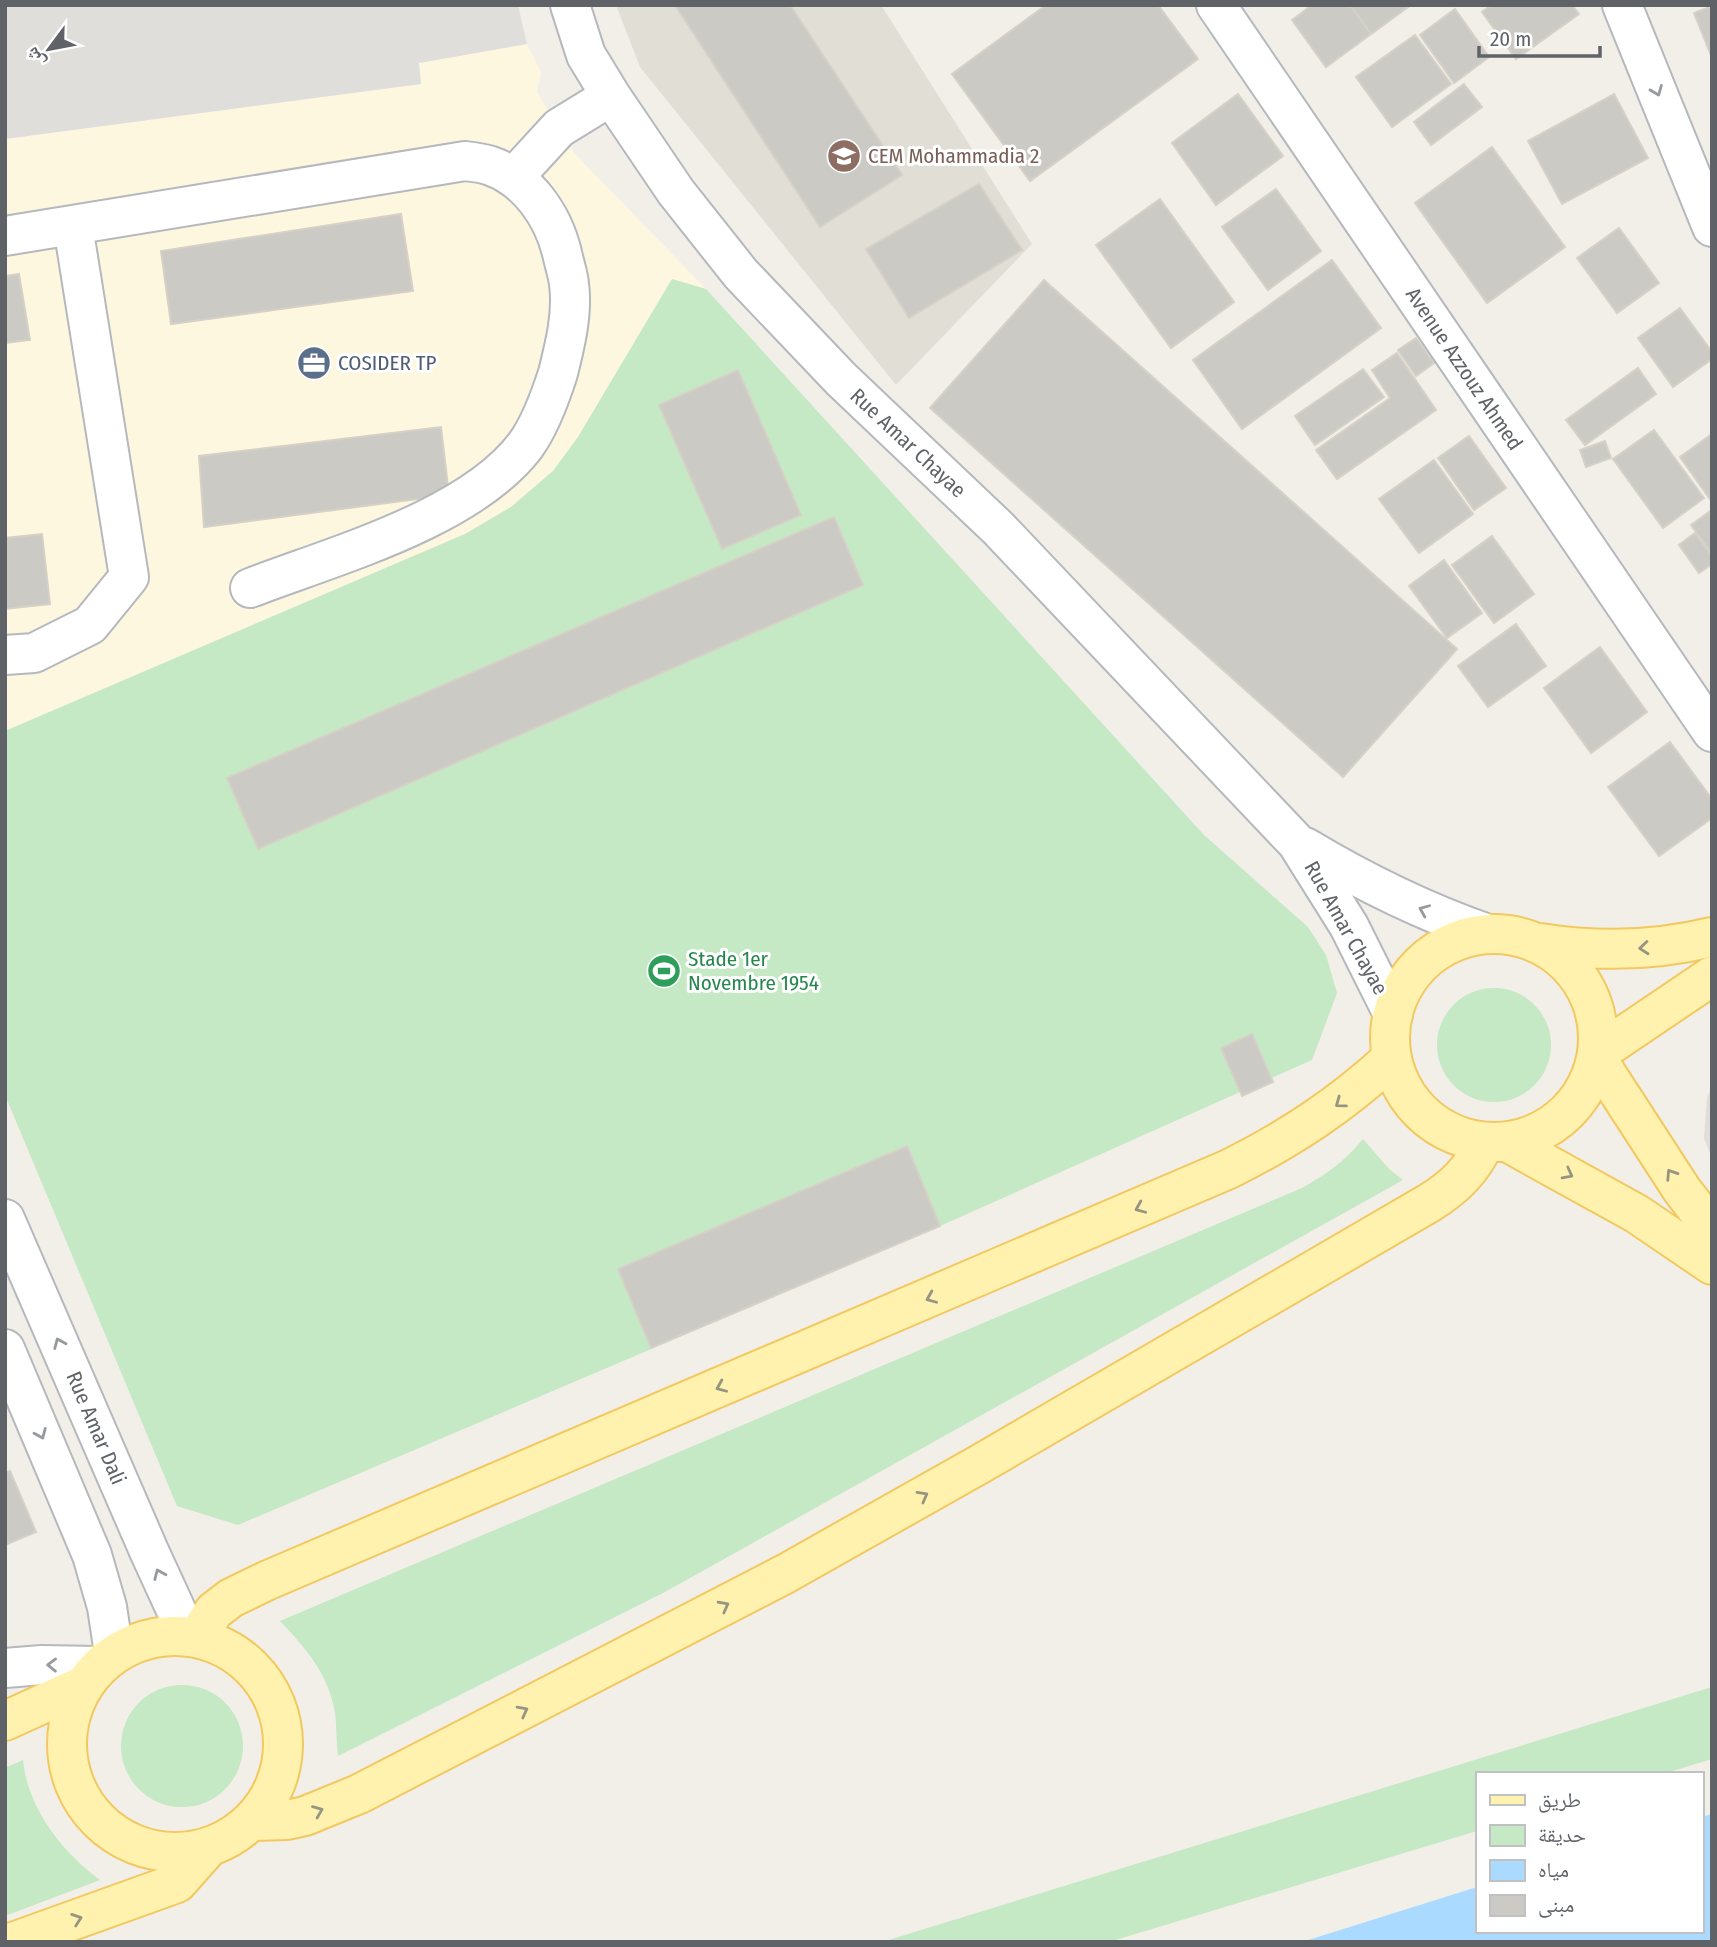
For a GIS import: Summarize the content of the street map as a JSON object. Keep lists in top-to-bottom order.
{
  "streets": {
    "street": ["Avenue Azzouz Ahmed", "Rue Amar Chayae", "Rue Amar Dali"]
  },
  "places": {
    "school or university": ["CEM Mohammadia 2"],
    "office": ["COSIDER TP"],
    "sports": ["Stade 1er Novembre 1954"]
  },
  "legend": [
    "طريق",
    "حديقة",
    "مياه",
    "مبنى"
  ],
  "scale_bar": "20 m",
  "north": "bottom left"
}
